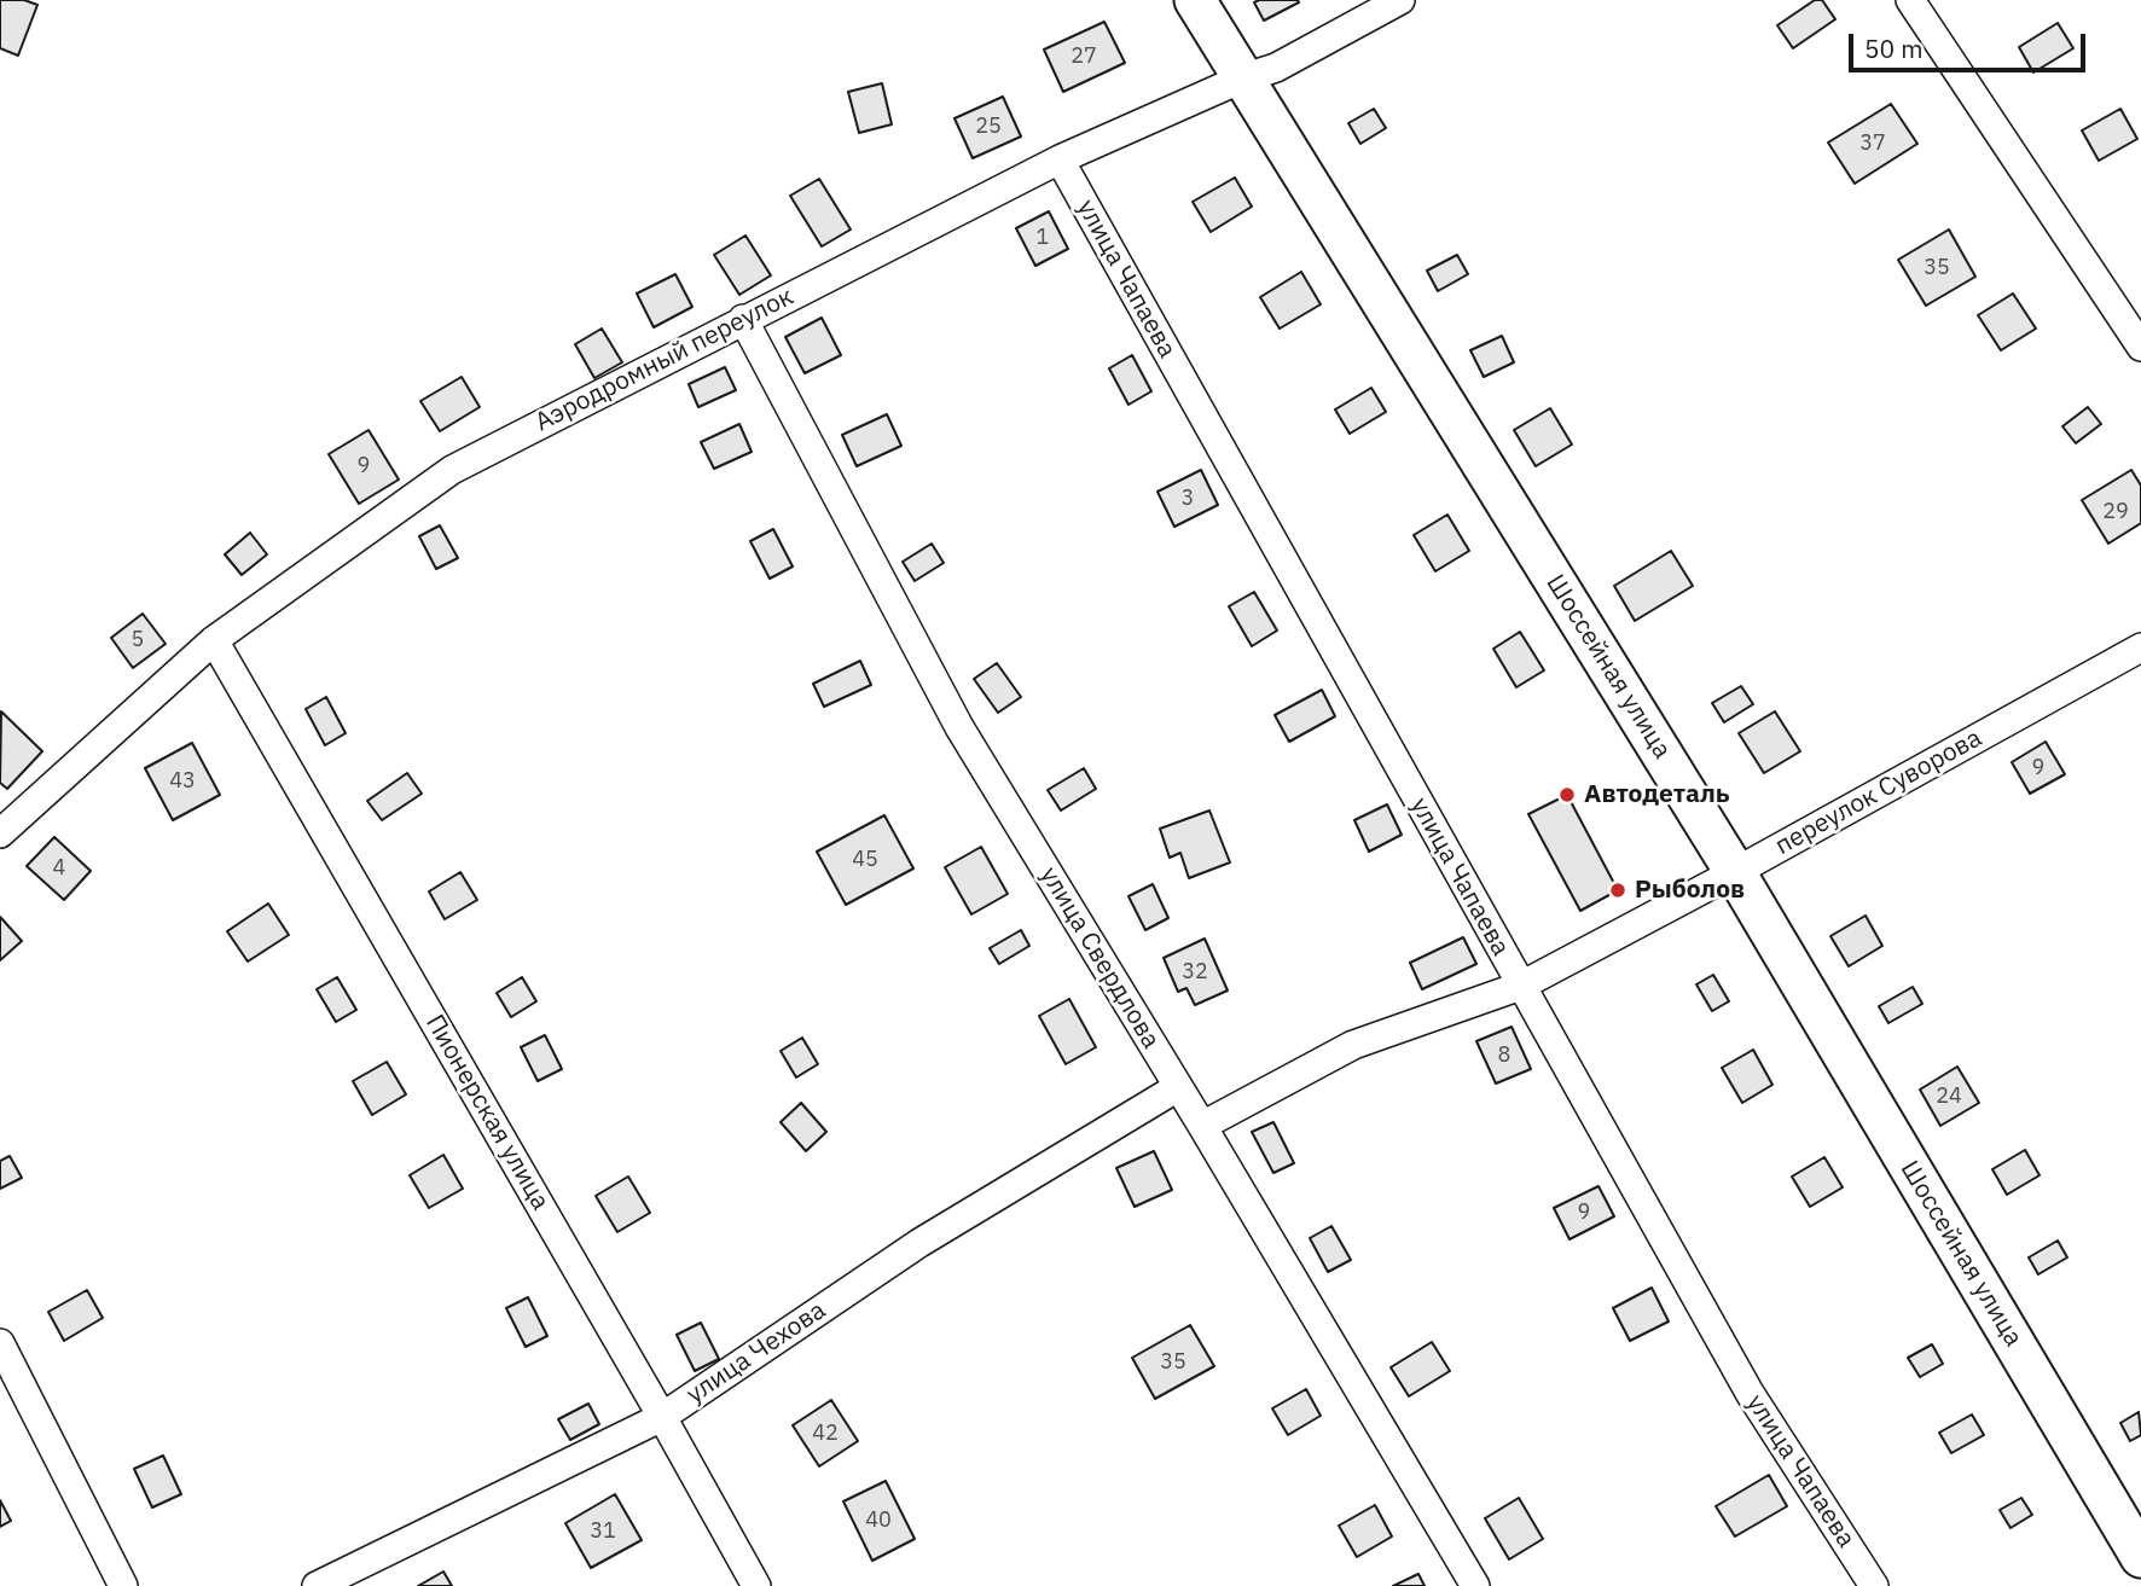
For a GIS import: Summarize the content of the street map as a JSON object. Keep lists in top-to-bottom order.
{
  "streets": {
    "main road": ["Шоссейная улица"],
    "street": [
      "улица Чапаева",
      "Аэродромный переулок",
      "переулок Суворова",
      "улица Свердлова",
      "Пионерская улица",
      "улица Чехова"
    ]
  },
  "crossings": [
    ["улица Чапаева", "Аэродромный переулок"],
    ["улица Чапаева", "переулок Суворова"],
    ["Аэродромный переулок", "Шоссейная улица"],
    ["Аэродромный переулок", "улица Свердлова"],
    ["Аэродромный переулок", "Пионерская улица"],
    ["Шоссейная улица", "переулок Суворова"],
    ["переулок Суворова", "улица Свердлова"],
    ["улица Свердлова", "улица Чехова"],
    ["Пионерская улица", "улица Чехова"]
  ],
  "places": ["Автодеталь", "Рыболов"],
  "house_numbers": [
    "27",
    "25",
    "37",
    "1",
    "35",
    "9",
    "3",
    "29",
    "5",
    "9",
    "43",
    "45",
    "4",
    "32",
    "8",
    "24",
    "9",
    "35",
    "42",
    "40",
    "31"
  ],
  "scale_bar": "50 m"
}
